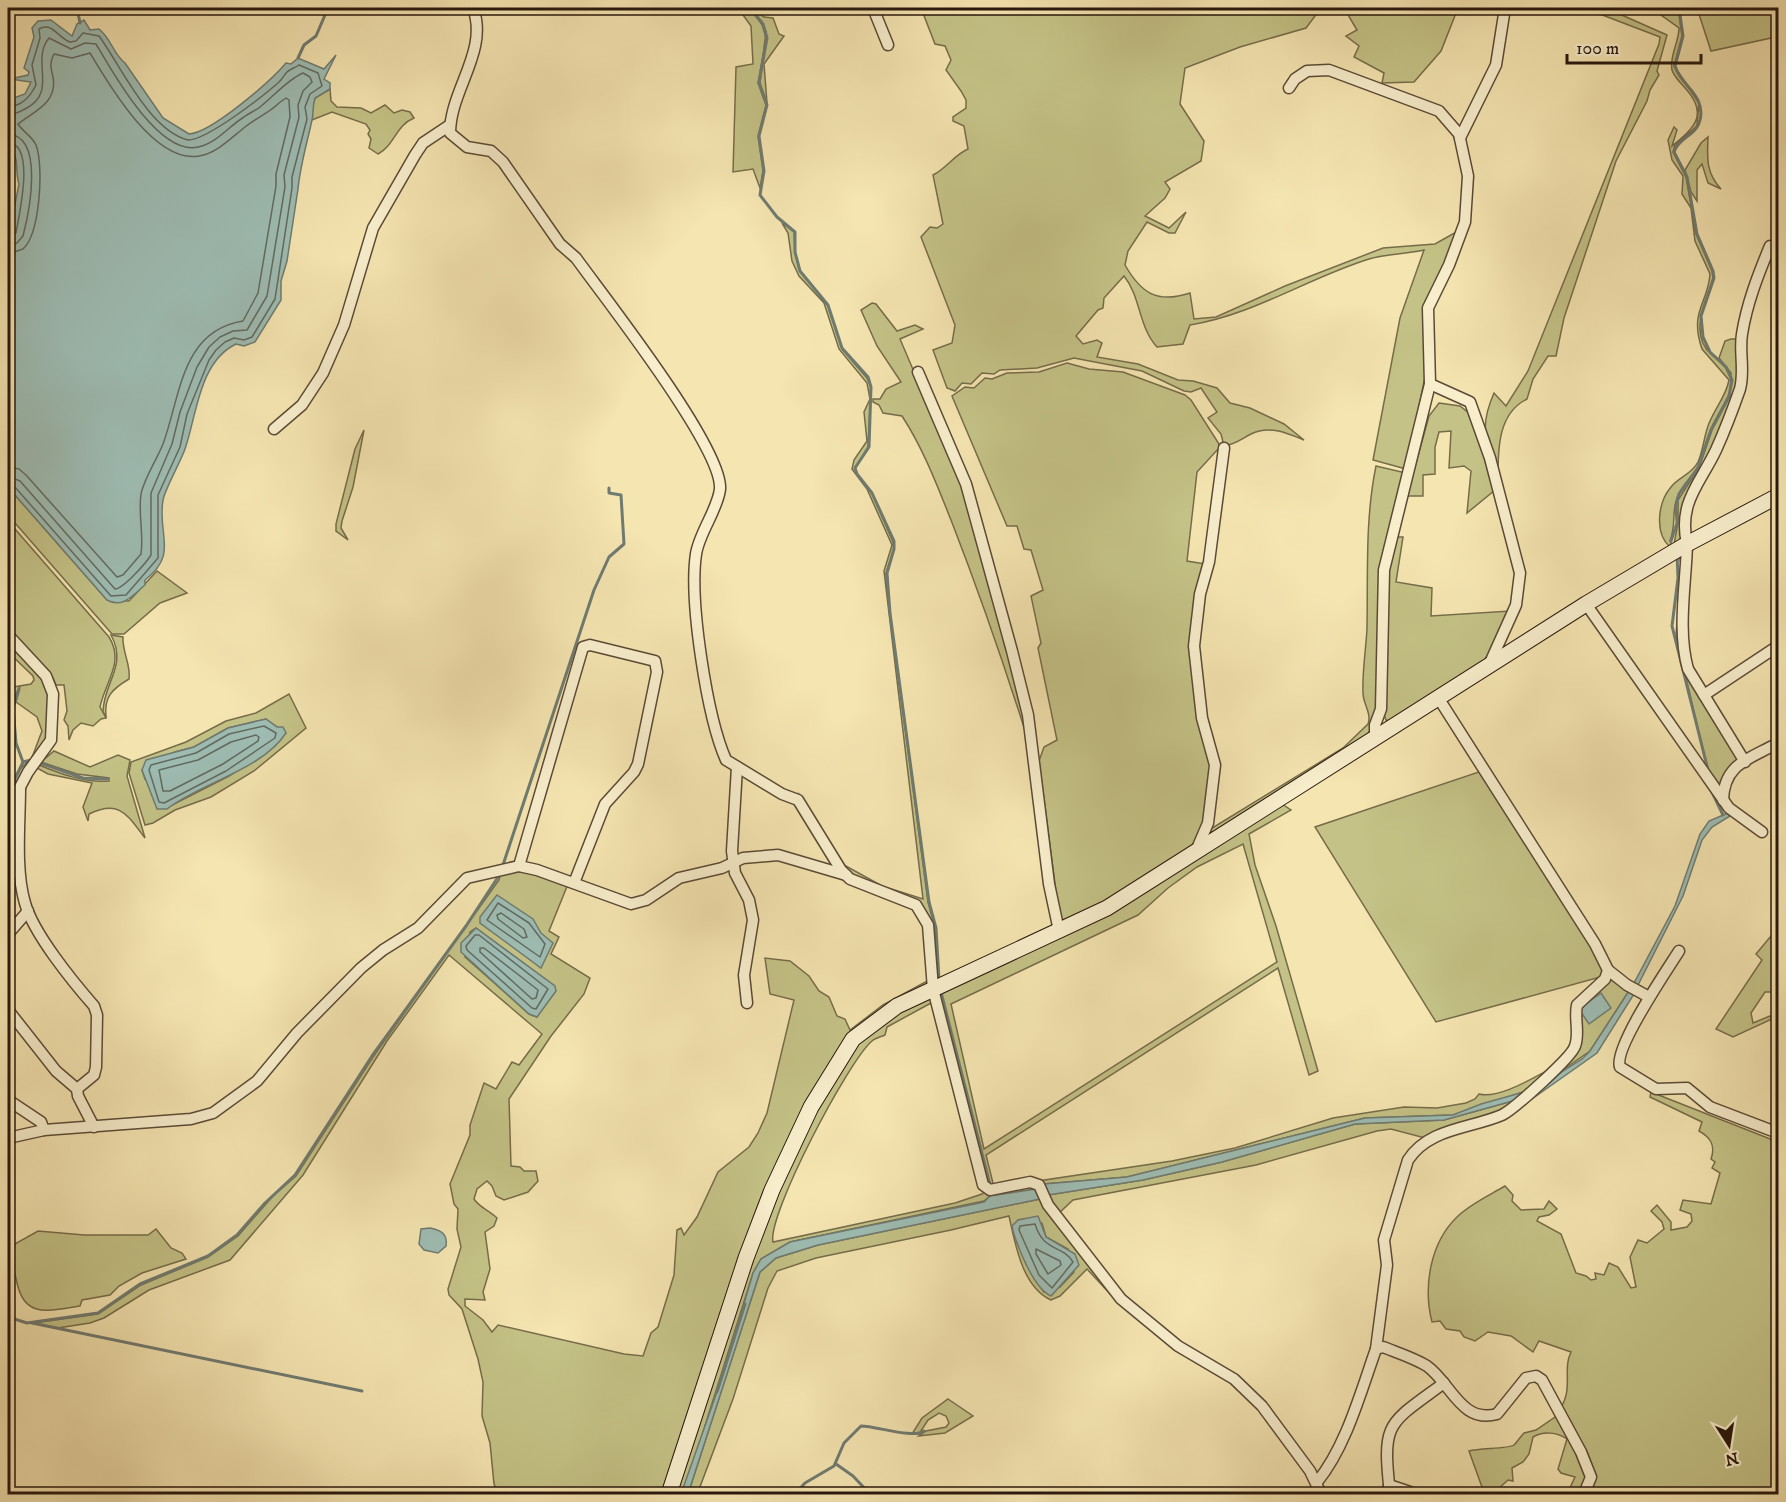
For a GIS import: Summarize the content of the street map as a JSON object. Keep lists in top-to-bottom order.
{
  "scale_bar": "100 m",
  "north": "bottom"
}
